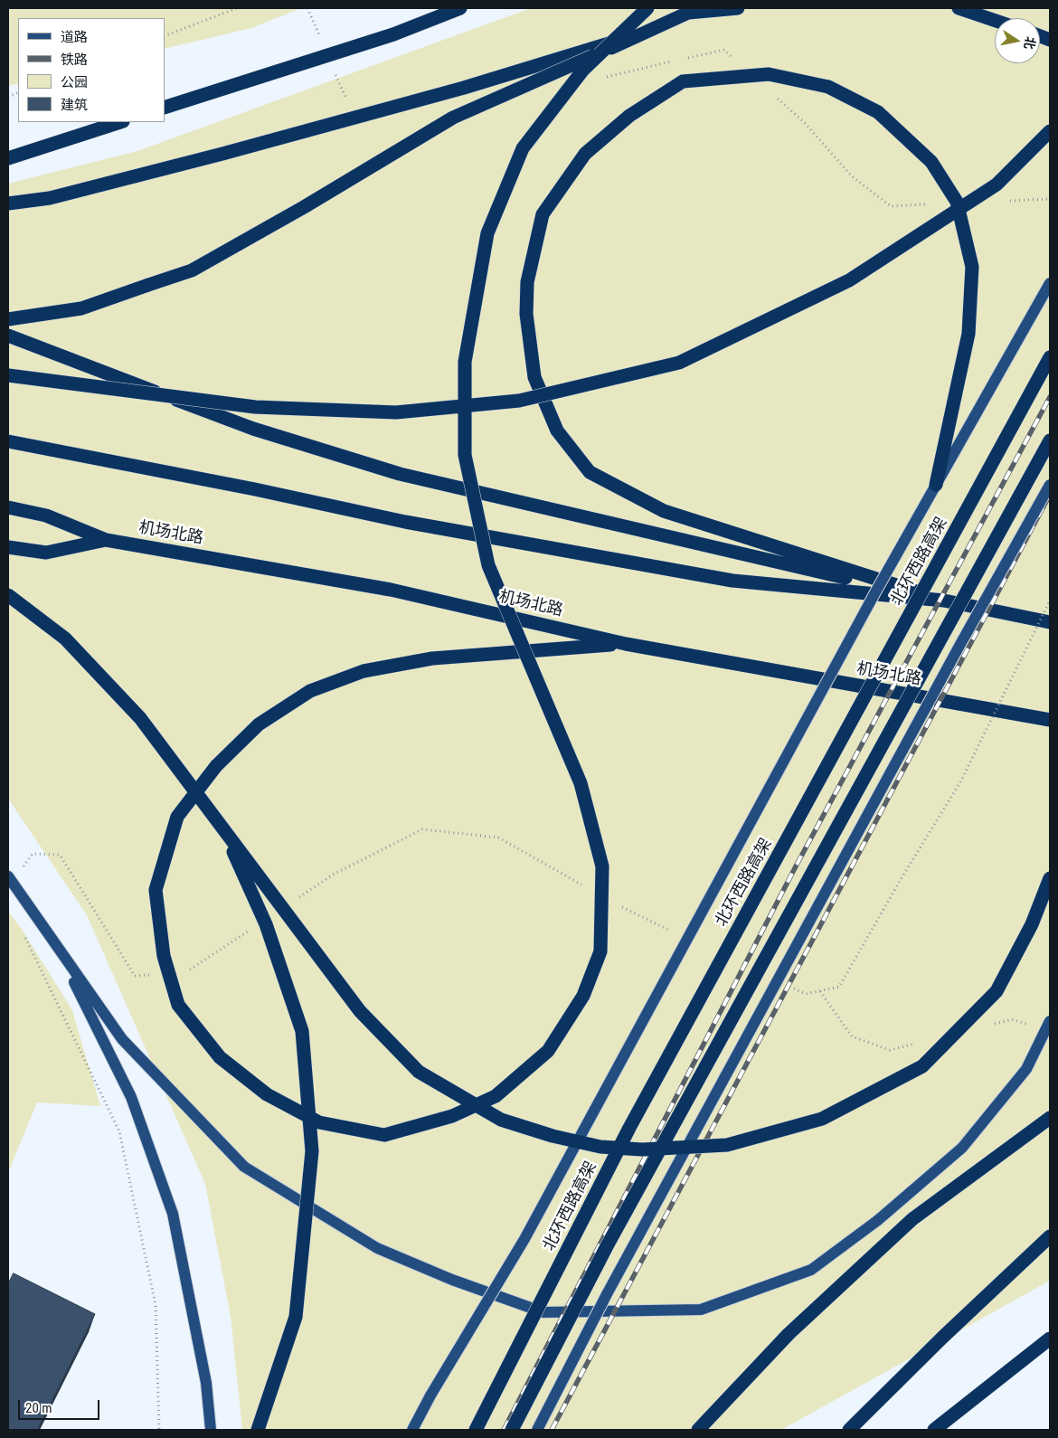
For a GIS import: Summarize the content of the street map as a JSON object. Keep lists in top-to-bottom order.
{
  "streets": {
    "highway": ["机场北路", "北环西路高架"]
  },
  "legend": [
    "道路",
    "铁路",
    "公园",
    "建筑"
  ],
  "scale_bar": "20 m",
  "north": "right"
}
